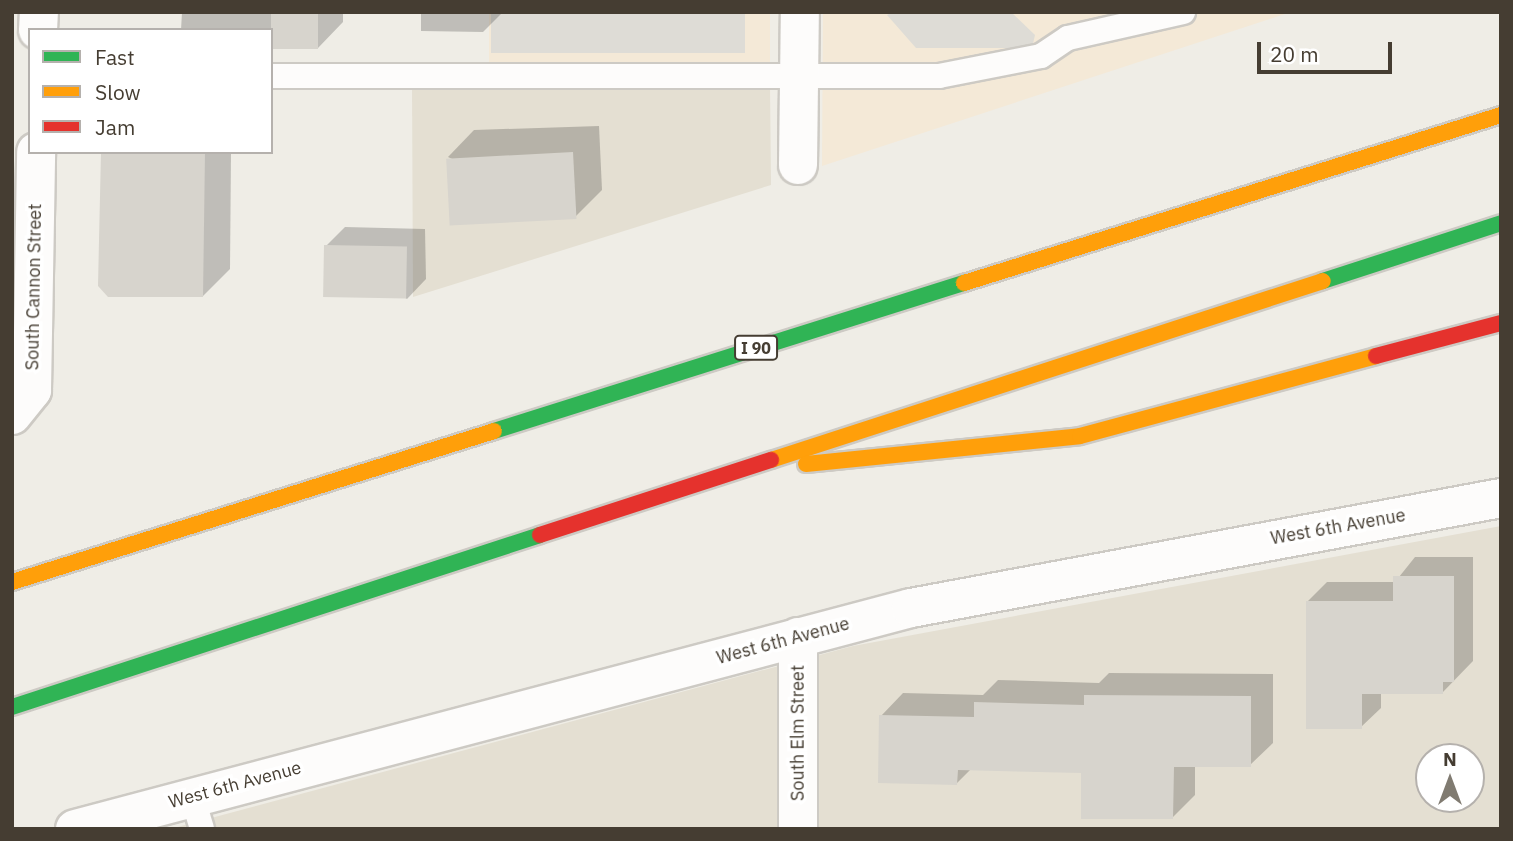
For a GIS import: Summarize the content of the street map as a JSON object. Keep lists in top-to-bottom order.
{
  "streets": {
    "highway": ["I 90"],
    "street": ["South Cannon Street", "West 6th Avenue", "South Elm Street"]
  },
  "crossings": [
    ["West 6th Avenue", "South Elm Street"]
  ],
  "legend": ["Fast", "Slow", "Jam"],
  "scale_bar": "20 m",
  "north": "top"
}
